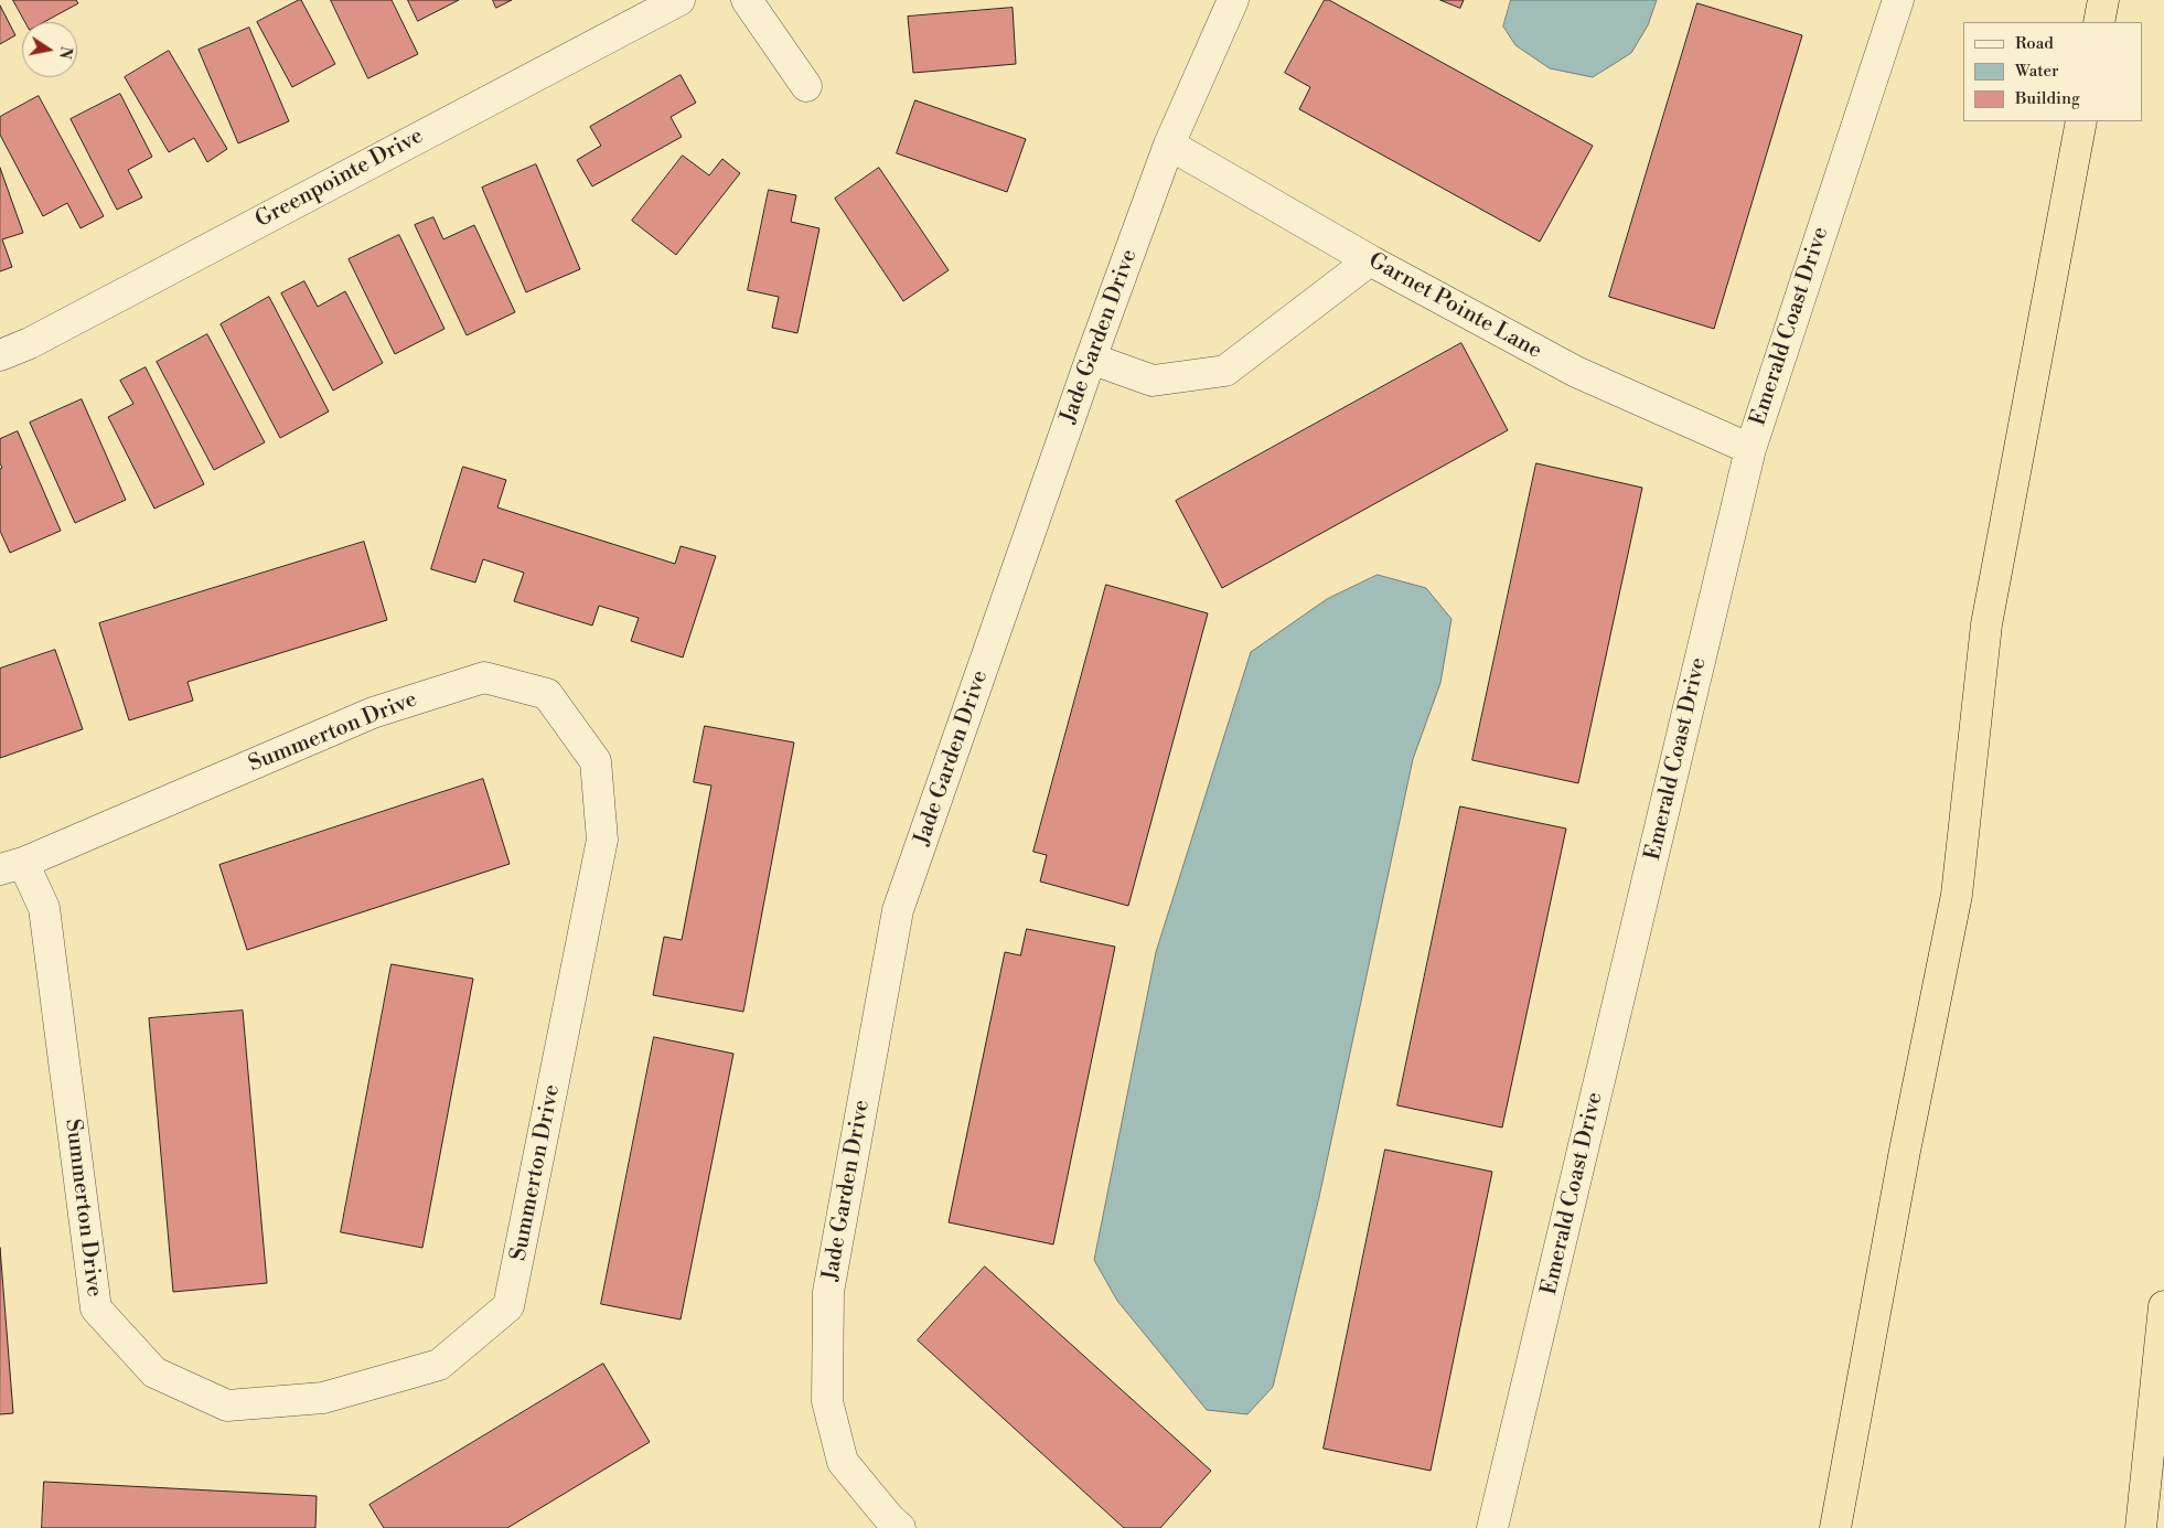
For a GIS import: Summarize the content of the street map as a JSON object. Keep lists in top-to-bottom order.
{
  "streets": {
    "street": [
      "Greenpointe Drive",
      "Garnet Pointe Lane",
      "Emerald Coast Drive",
      "Jade Garden Drive",
      "Summerton Drive"
    ]
  },
  "crossings": [
    ["Garnet Pointe Lane", "Emerald Coast Drive"],
    ["Garnet Pointe Lane", "Jade Garden Drive"]
  ],
  "legend": ["Road", "Water", "Building"],
  "north": "right"
}
